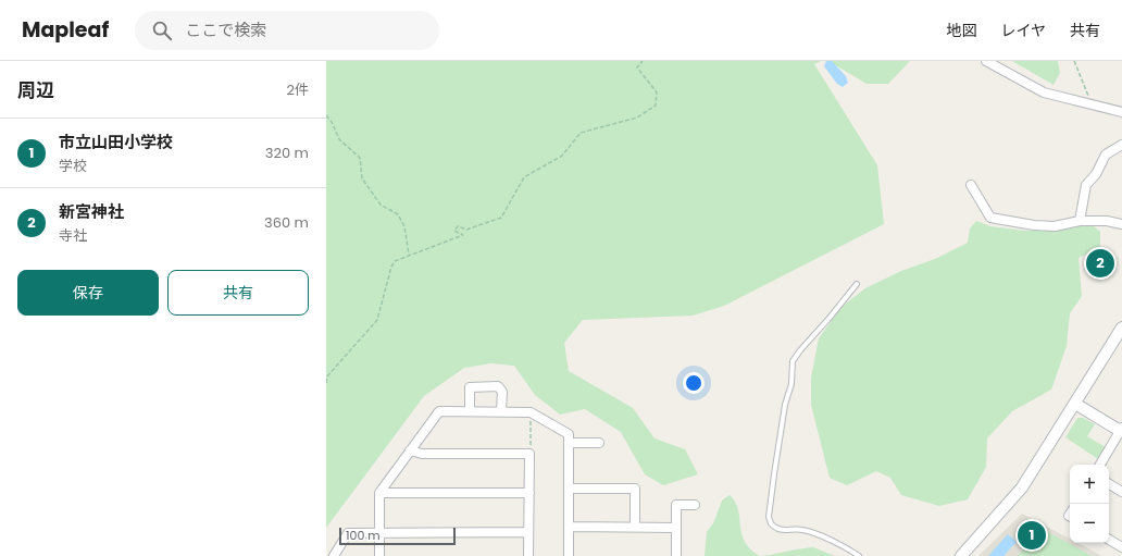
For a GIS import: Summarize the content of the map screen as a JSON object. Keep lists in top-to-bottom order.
{
  "scale_bar": "100 m",
  "page": {
    "header": "Mapleaf",
    "search": "ここで検索",
    "nav": ["地図", "レイヤ", "共有"],
    "heading": ["周辺", "2件"],
    "list": [
      {
        "mark": "1",
        "name": "市立山田小学校",
        "note": "学校",
        "value": "320 m"
      },
      {
        "mark": "2",
        "name": "新宮神社",
        "note": "寺社",
        "value": "360 m"
      }
    ],
    "pins": ["2", "1"],
    "buttons": ["保存", "共有"],
    "map_buttons": ["+", "−"],
    "scale": "100 m"
  }
}
